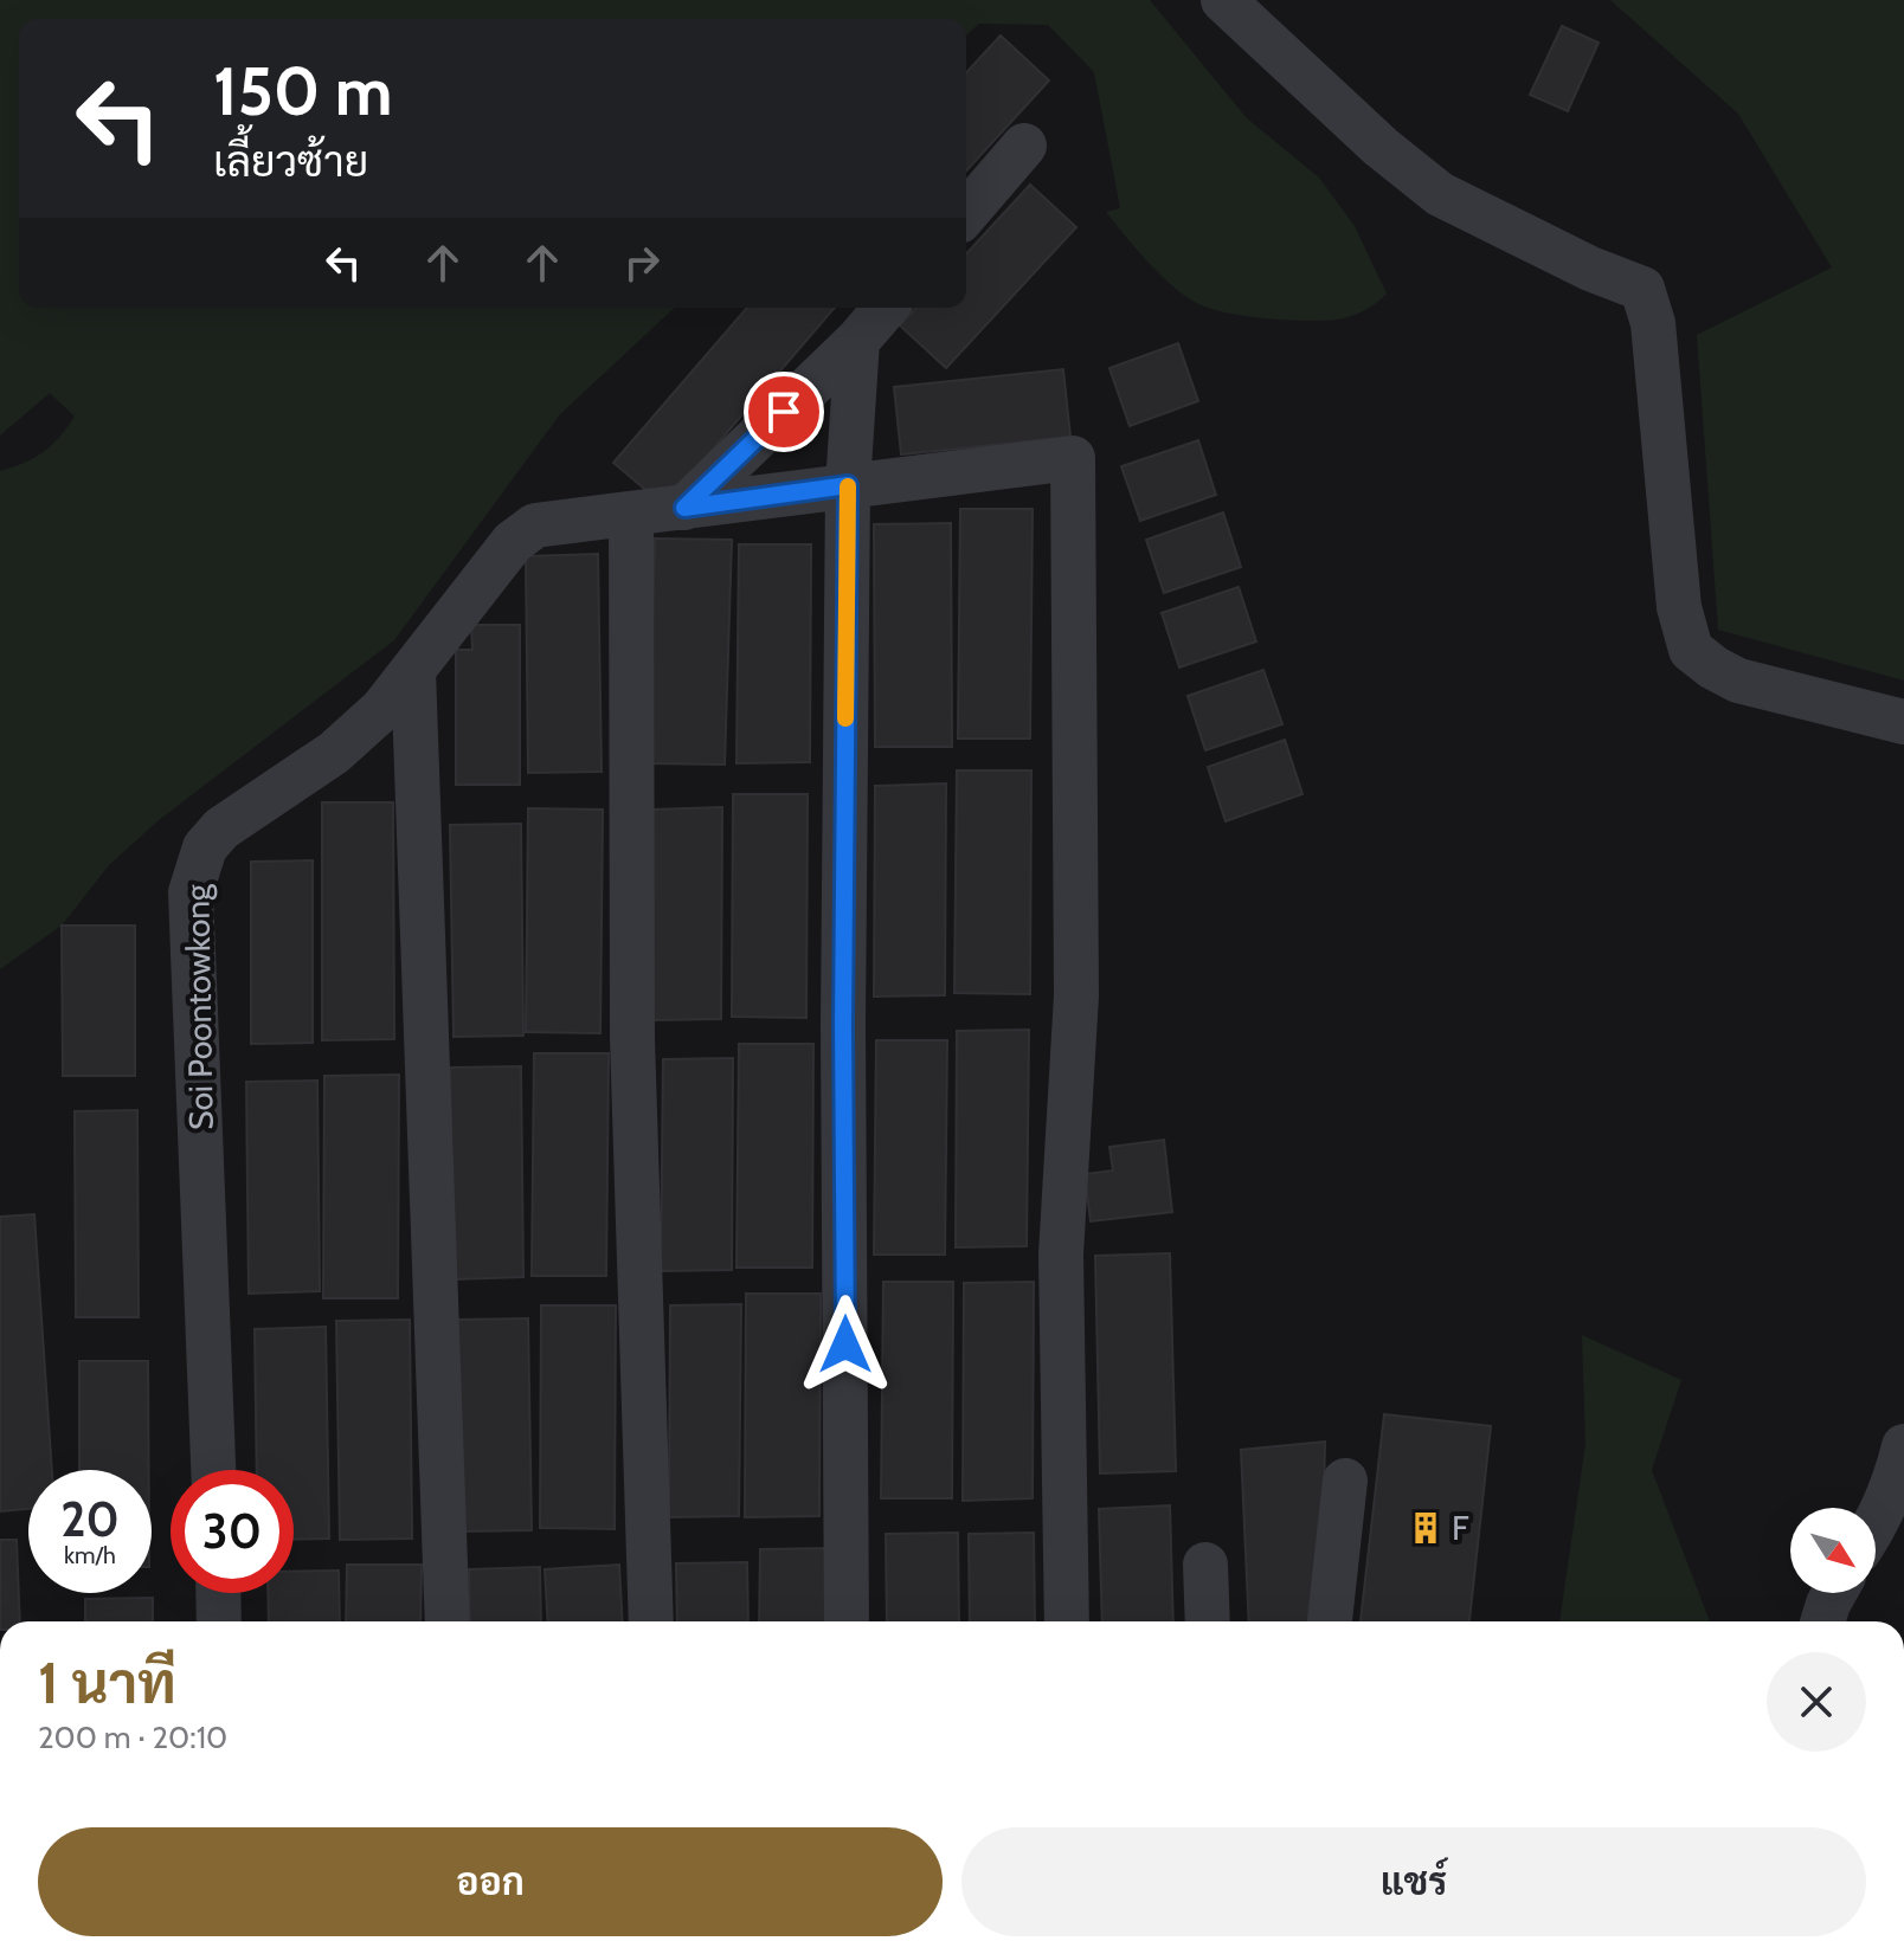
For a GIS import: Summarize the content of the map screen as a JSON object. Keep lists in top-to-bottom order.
{
  "streets": {
    "street": ["Soi Poontowkong"]
  },
  "places": {
    "building": ["F"]
  },
  "north": "bottom right",
  "page": {
    "turn": ["150 m", "เลี้ยวซ้าย"],
    "speed": "20 km/h",
    "limit": "30",
    "heading": ["1 นาที", "200 m · 20:10"],
    "buttons": ["ออก", "แชร์"]
  }
}
